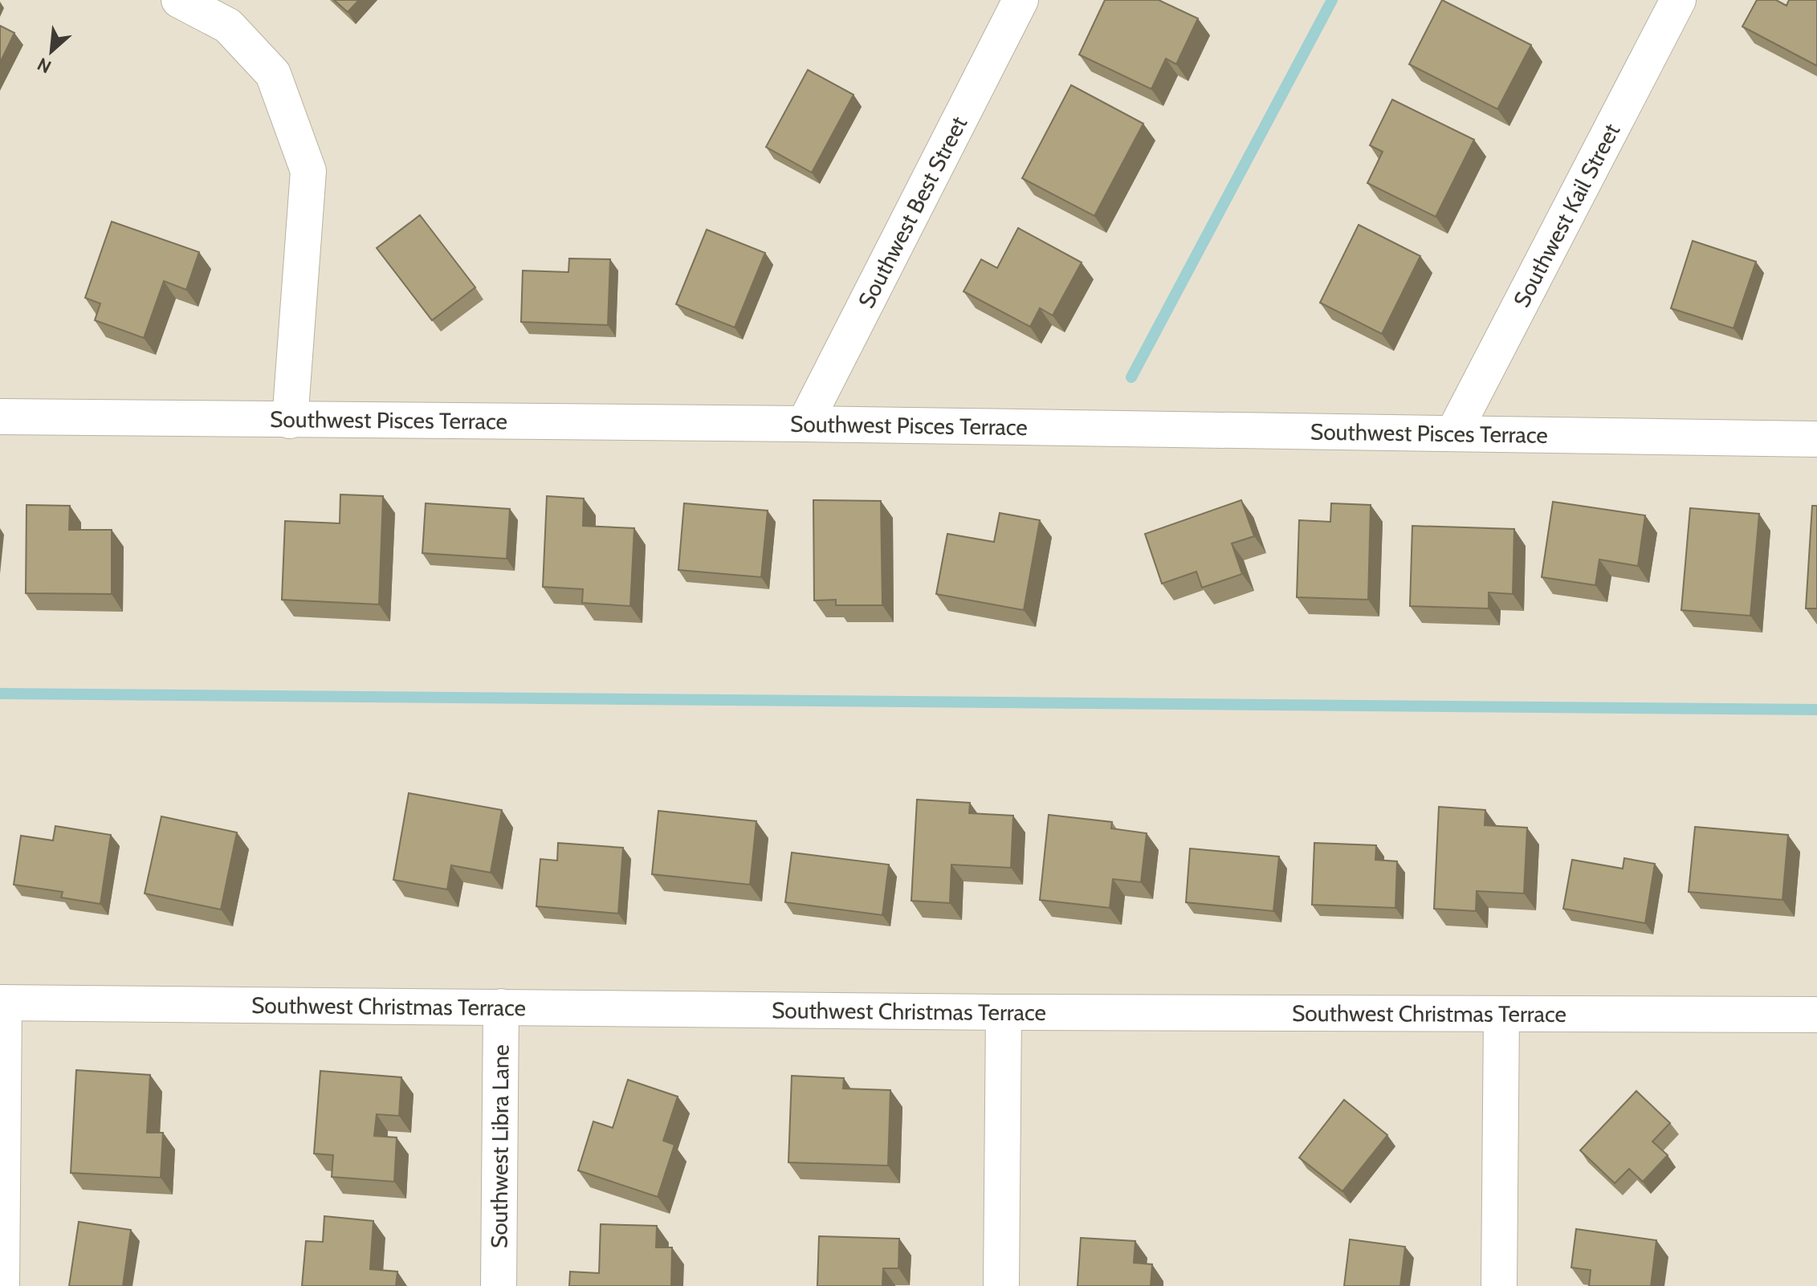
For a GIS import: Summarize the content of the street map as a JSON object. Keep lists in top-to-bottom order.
{
  "streets": {
    "street": [
      "Southwest Best Street",
      "Southwest Kail Street",
      "Southwest Pisces Terrace",
      "Southwest Christmas Terrace",
      "Southwest Libra Lane"
    ]
  },
  "crossings": [
    ["Southwest Best Street", "Southwest Pisces Terrace"],
    ["Southwest Kail Street", "Southwest Pisces Terrace"],
    ["Southwest Christmas Terrace", "Southwest Libra Lane"]
  ],
  "north": "bottom left"
}
